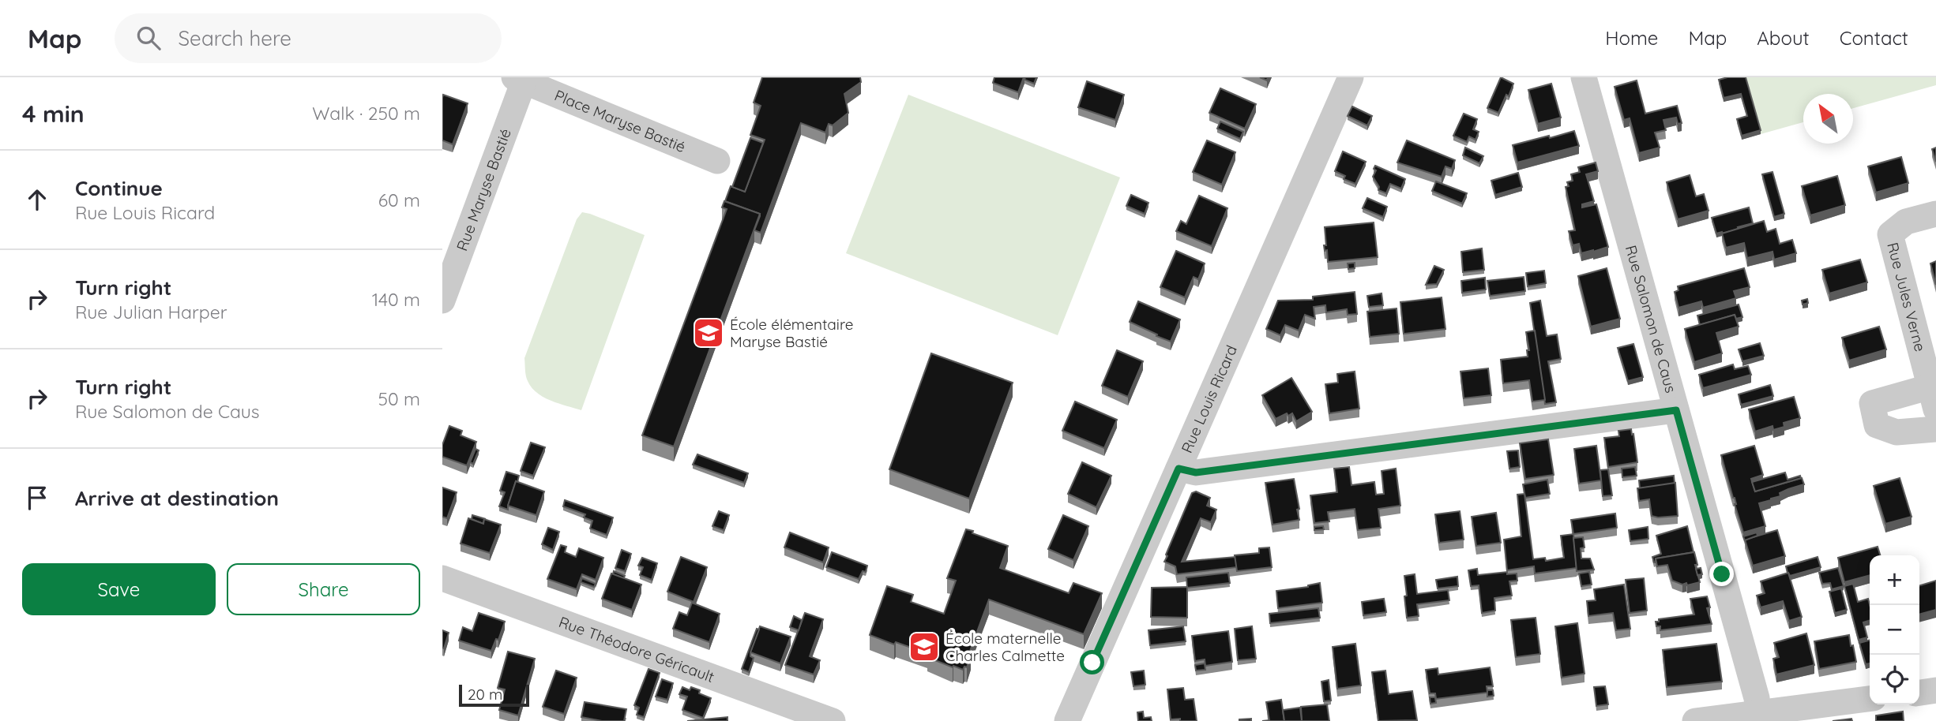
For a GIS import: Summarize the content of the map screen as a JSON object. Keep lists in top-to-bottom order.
{
  "streets": {
    "street": [
      "Place Maryse Bastié",
      "Rue Maryse Bastié",
      "Rue Jules Verne",
      "Rue Salomon de Caus",
      "Rue Louis Ricard",
      "Rue Théodore Géricault"
    ]
  },
  "crossings": [
    ["Place Maryse Bastié", "Rue Maryse Bastié"]
  ],
  "places": {
    "school or university": ["École élémentaire Maryse Bastié", "École maternelle Charles Calmette"]
  },
  "scale_bar": "20 m",
  "north": "top left",
  "page": {
    "header": "Map",
    "search": "Search here",
    "nav": [
      "Home",
      "Map",
      "About",
      "Contact"
    ],
    "heading": ["4 min", "Walk · 250 m"],
    "list": [
      ["Continue", "Rue Louis Ricard", "60 m"],
      ["Turn right", "Rue Julian Harper", "140 m"],
      ["Turn right", "Rue Salomon de Caus", "50 m"],
      "Arrive at destination"
    ],
    "buttons": ["Save", "Share"],
    "map_buttons": ["+", "−"],
    "scale": "20 m"
  }
}
